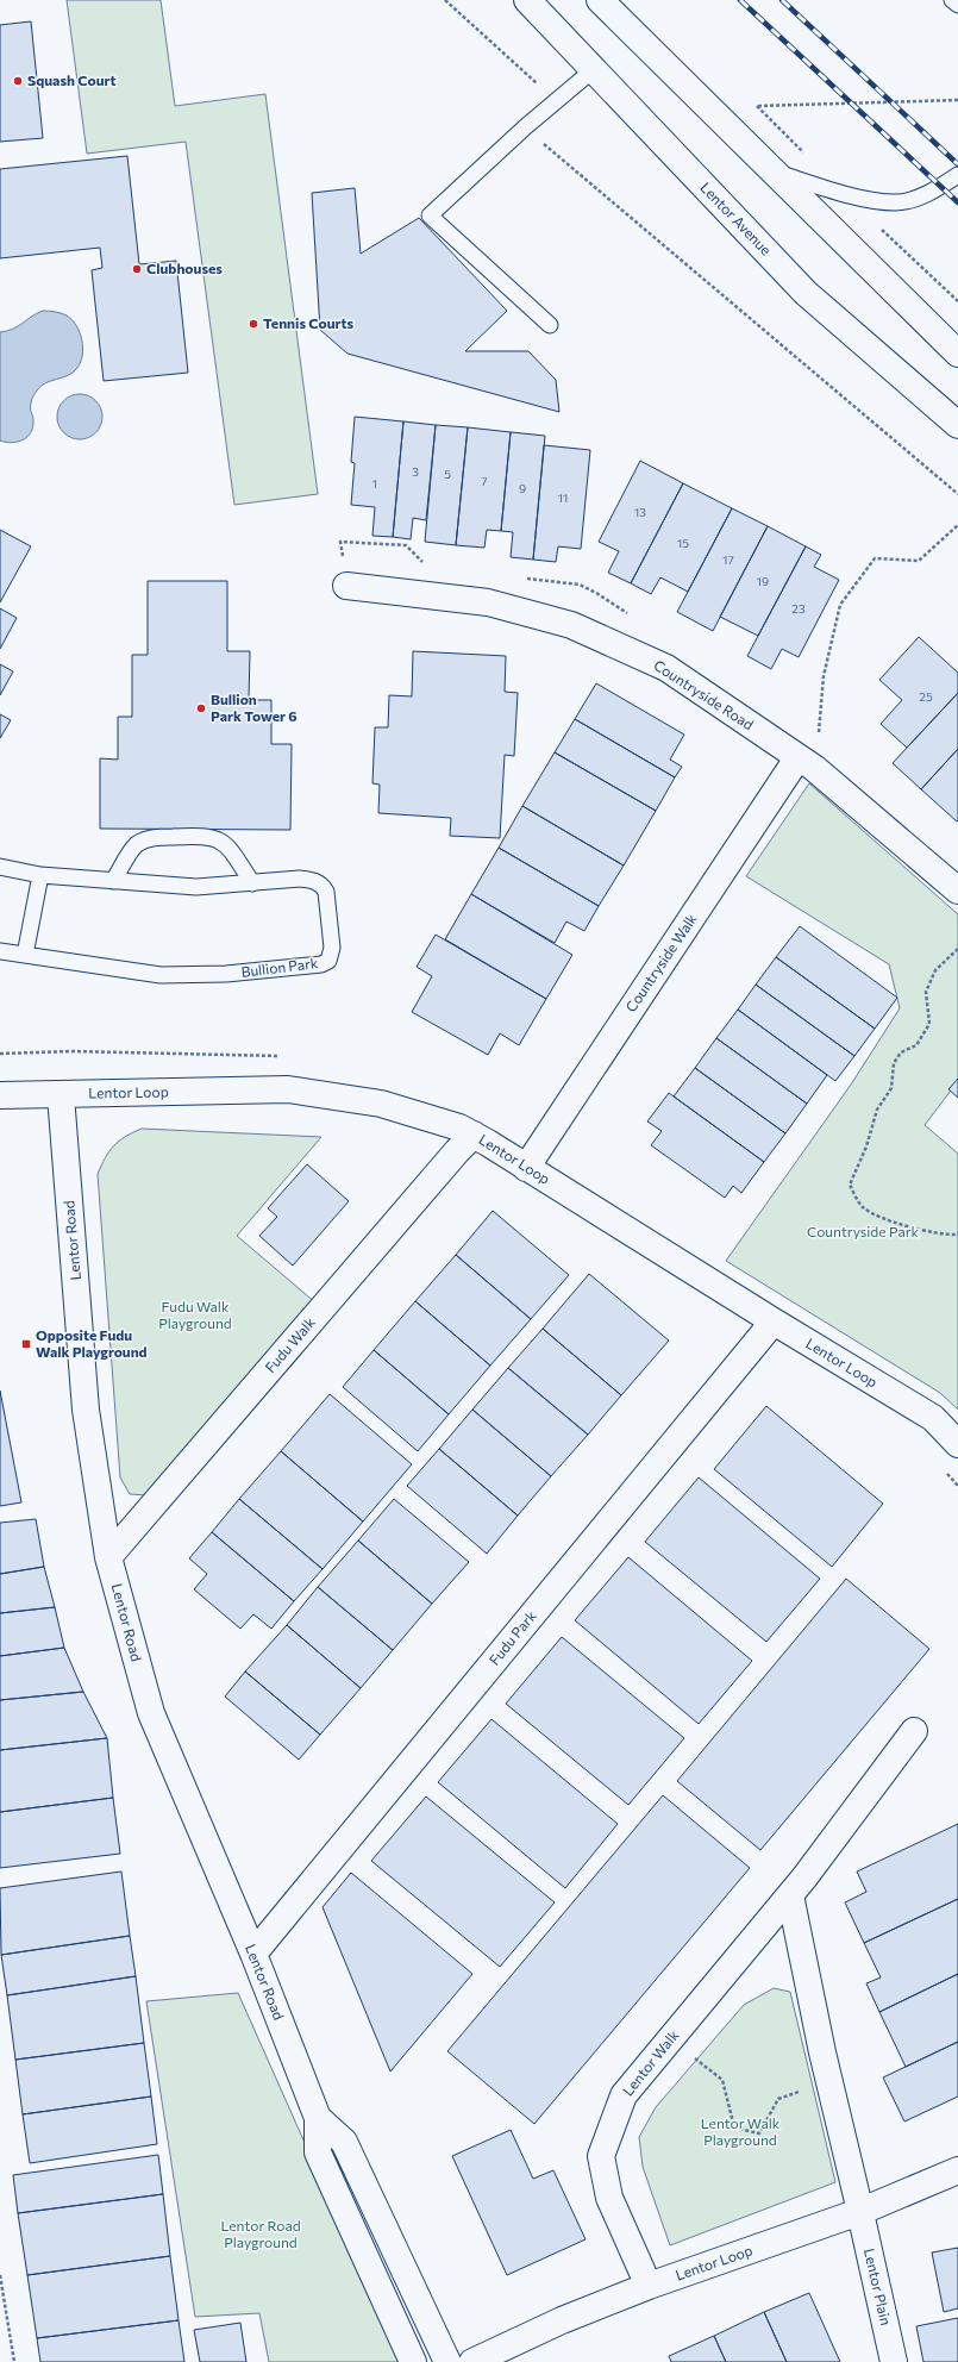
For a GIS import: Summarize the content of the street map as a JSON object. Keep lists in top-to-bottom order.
{
  "streets": {
    "street": [
      "Lentor Avenue",
      "Countryside Road",
      "Countryside Walk",
      "Lentor Loop",
      "Lentor Road",
      "Fudu Walk",
      "Fudu Park",
      "Lentor Walk",
      "Lentor Plain"
    ],
    "lane": ["Bullion Park"]
  },
  "crossings": [
    ["Countryside Road", "Countryside Walk"],
    ["Countryside Walk", "Lentor Loop"],
    ["Lentor Loop", "Lentor Road"],
    ["Lentor Loop", "Fudu Walk"],
    ["Lentor Loop", "Fudu Park"],
    ["Lentor Loop", "Lentor Walk"],
    ["Lentor Loop", "Lentor Plain"],
    ["Lentor Road", "Fudu Walk"],
    ["Lentor Road", "Fudu Park"]
  ],
  "parks": [
    "Countryside Park",
    "Fudu Walk Playground",
    "Lentor Walk Playground",
    "Lentor Road Playground"
  ],
  "places": {
    "other": [
      "Squash Court",
      "Clubhouses",
      "Tennis Courts",
      "Bullion Park Tower 6"
    ],
    "transit": ["Opposite Fudu Walk Playground"]
  },
  "house_numbers": [
    "3",
    "5",
    "7",
    "1",
    "9",
    "11",
    "13",
    "15",
    "17",
    "19",
    "23",
    "25"
  ]
}
